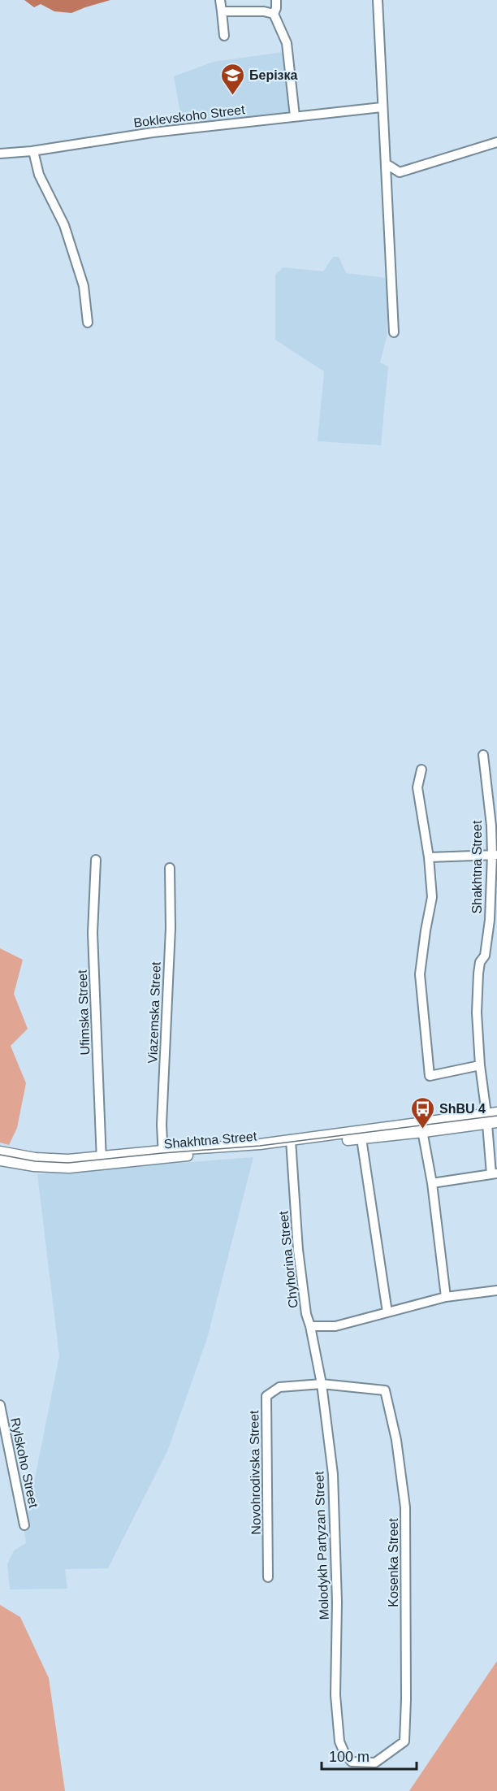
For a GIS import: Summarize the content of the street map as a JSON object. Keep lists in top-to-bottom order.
{
  "streets": {
    "main road": ["Shakhtna Street"],
    "street": [
      "Boklevskoho Street",
      "Ufimska Street",
      "Viazemska Street",
      "Chyhorina Street",
      "Rylskoho Street",
      "Novohrodivska Street",
      "Molodykh Partyzan Street",
      "Kosenka Street"
    ]
  },
  "crossings": [
    ["Shakhtna Street", "Ufimska Street"],
    ["Shakhtna Street", "Viazemska Street"],
    ["Shakhtna Street", "Chyhorina Street"],
    ["Chyhorina Street", "Molodykh Partyzan Street"],
    ["Novohrodivska Street", "Molodykh Partyzan Street"],
    ["Novohrodivska Street", "Kosenka Street"],
    ["Molodykh Partyzan Street", "Kosenka Street"]
  ],
  "places": {
    "school or university": ["Берізка"],
    "bus stop": ["ShBU 4"]
  },
  "scale_bar": "100 m"
}
